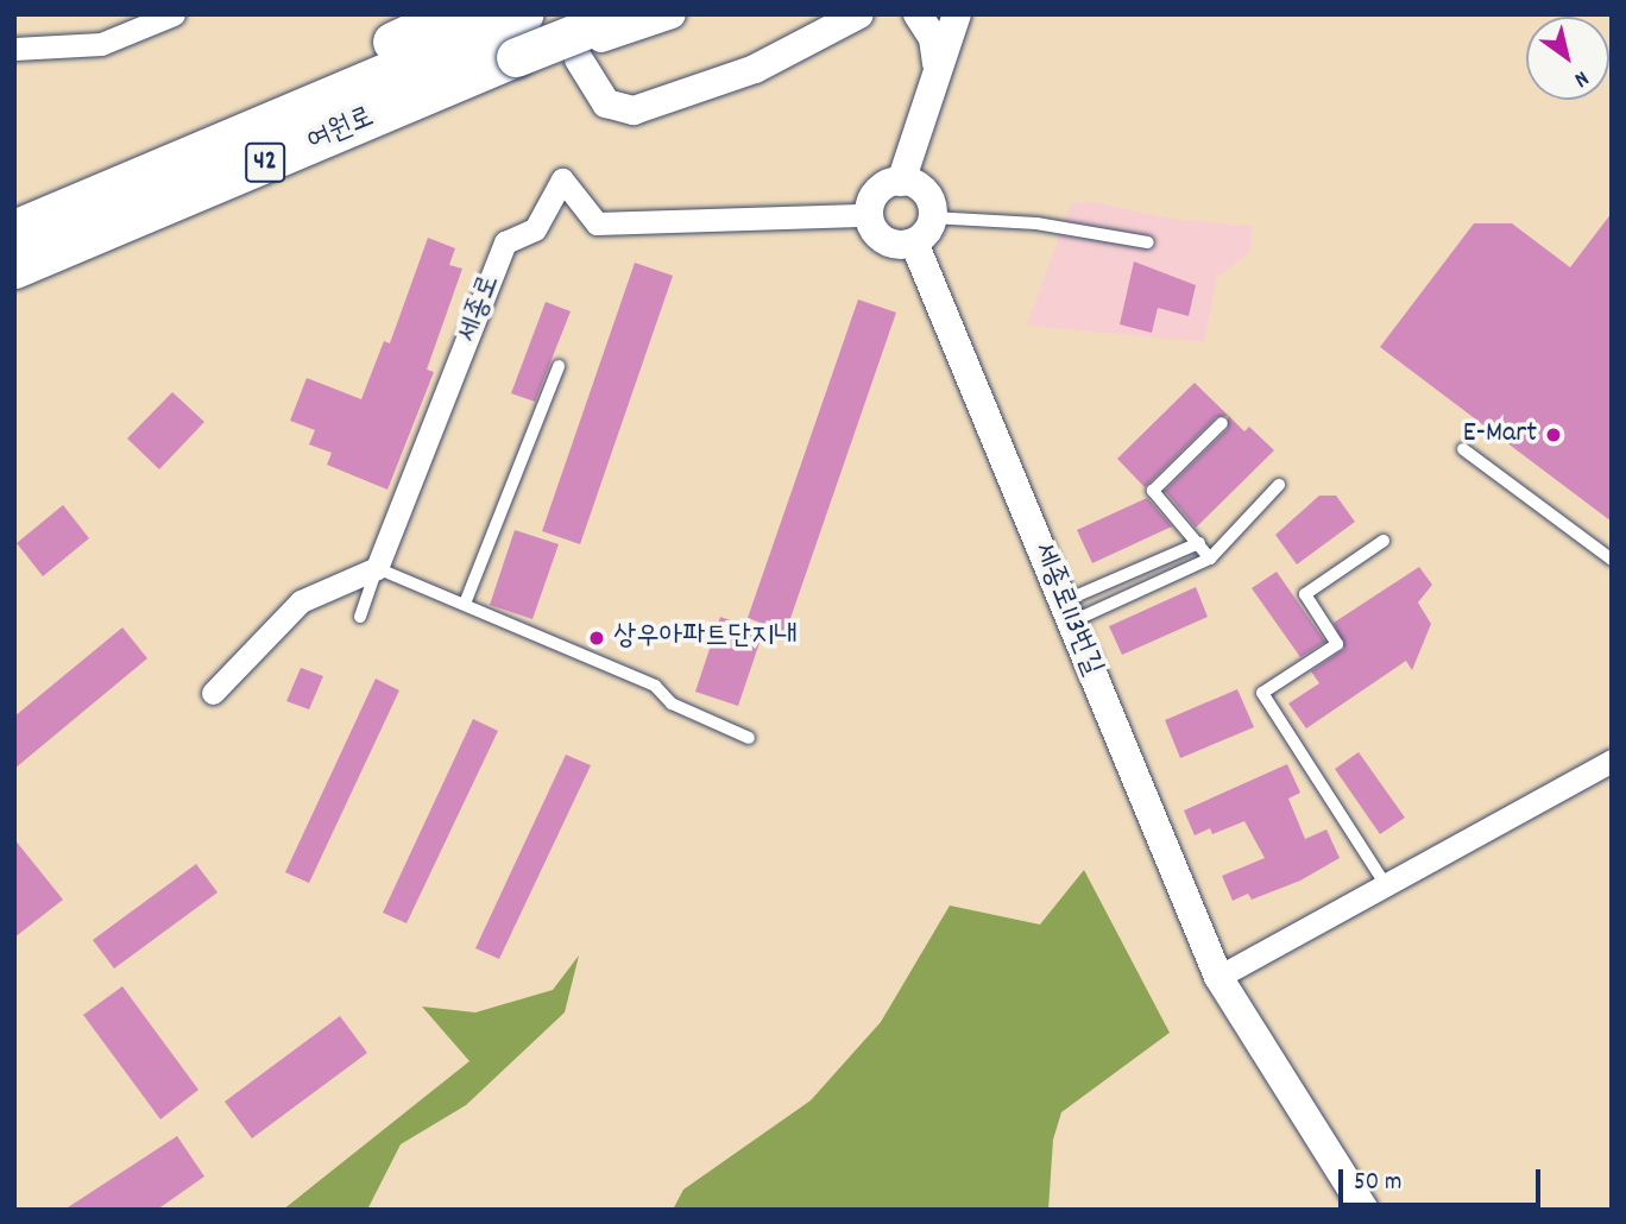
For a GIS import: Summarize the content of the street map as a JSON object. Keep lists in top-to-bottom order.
{
  "streets": {
    "highway": ["여원로", "42"],
    "street": ["세종로", "세종로113번길"]
  },
  "crossings": [
    ["세종로", "세종로113번길"]
  ],
  "places": ["E-Mart", "상우아파트단지내"],
  "scale_bar": "50 m",
  "north": "bottom right"
}
